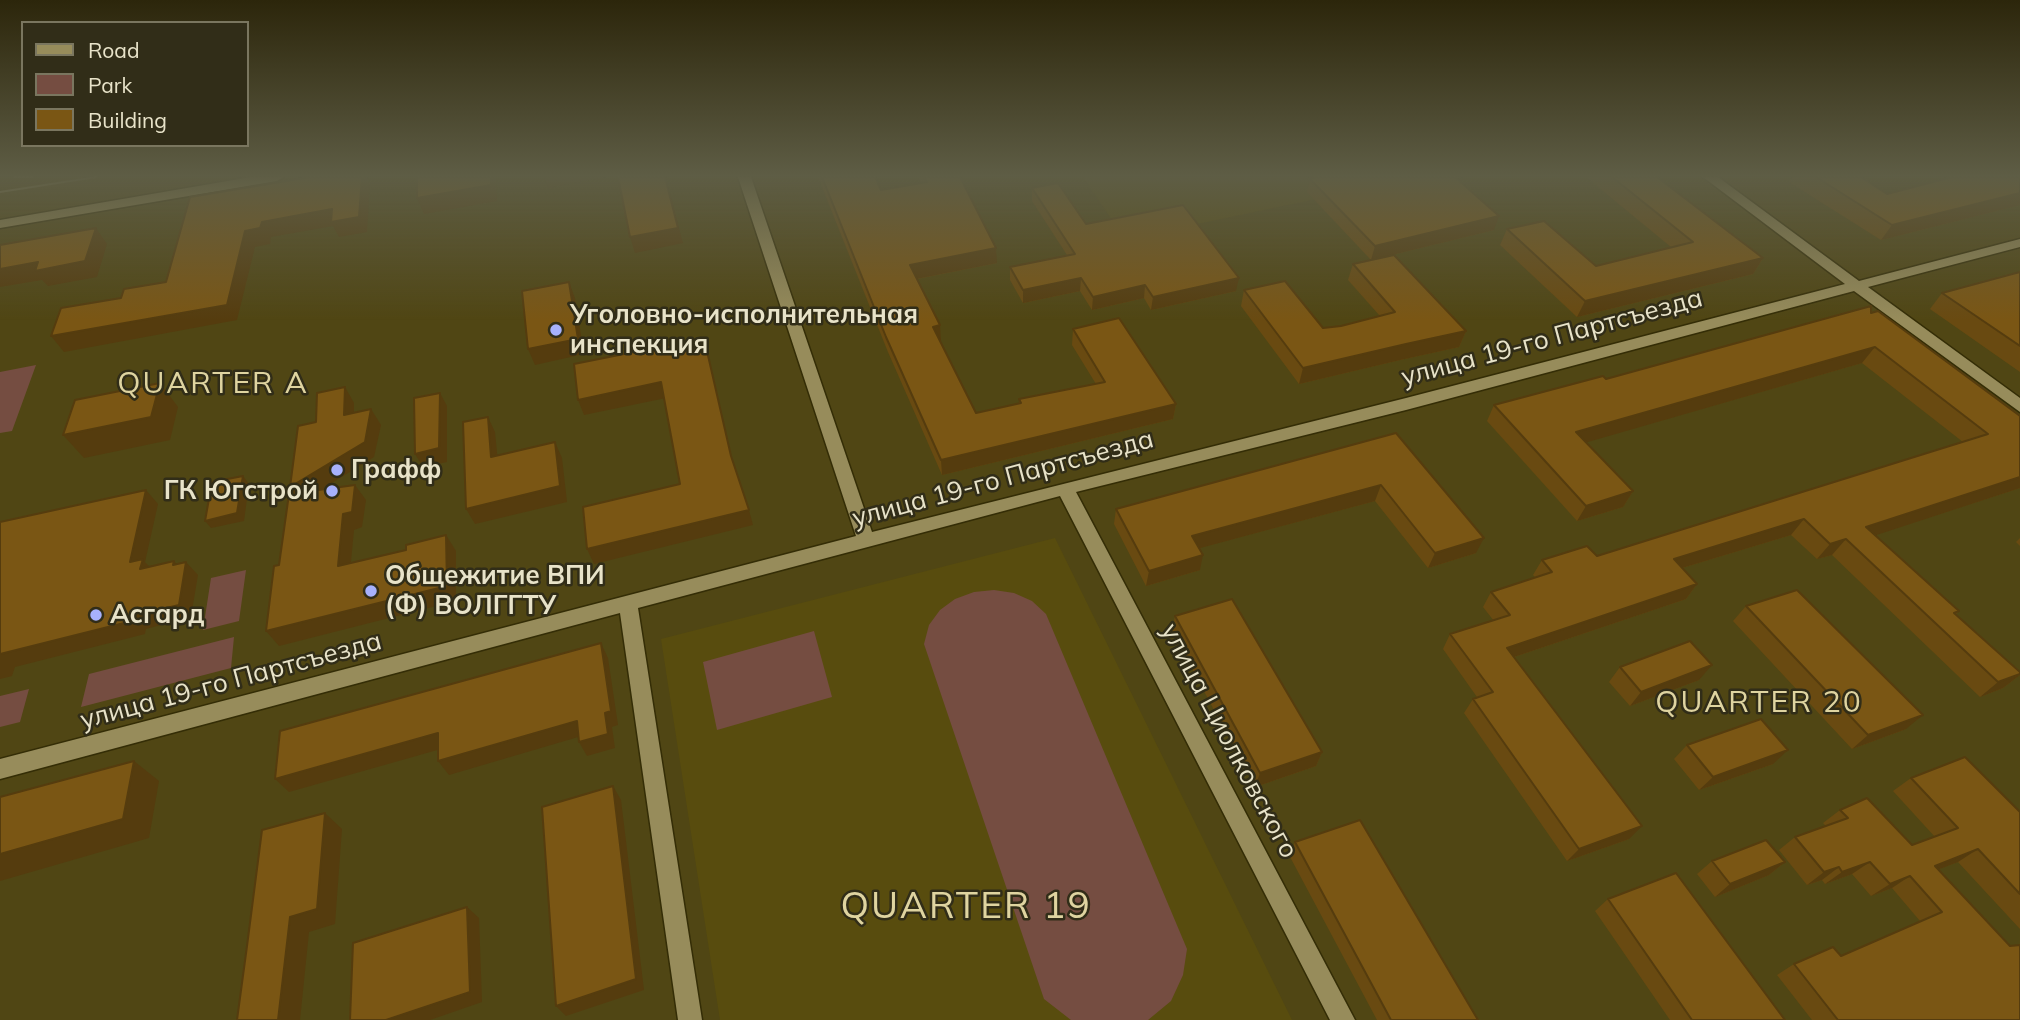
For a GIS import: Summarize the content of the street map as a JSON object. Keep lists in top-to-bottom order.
{
  "streets": {
    "street": ["улица 19-го Партсъезда", "улица Циолковского"]
  },
  "crossings": [
    ["улица 19-го Партсъезда", "улица Циолковского"]
  ],
  "districts": ["QUARTER A", "QUARTER 20", "QUARTER 19"],
  "places": [
    "Уголовно-исполнительная инспекция",
    "Графф",
    "ГК Югстрой",
    "Общежитие ВПИ (Ф) ВОЛГГТУ",
    "Асгард"
  ],
  "legend": ["Road", "Park", "Building"]
}
